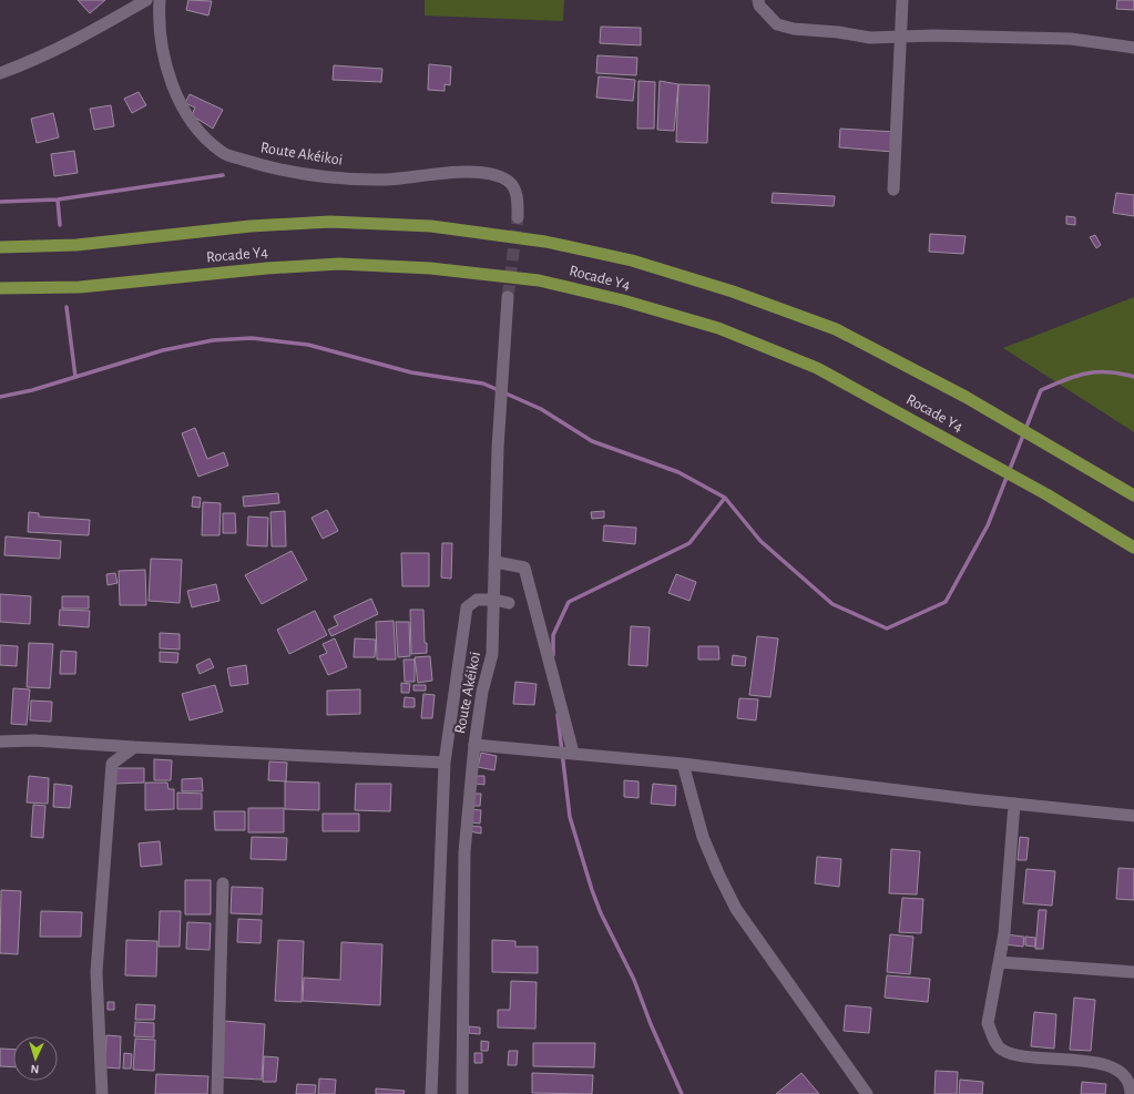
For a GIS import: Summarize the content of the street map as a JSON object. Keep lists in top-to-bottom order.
{
  "streets": {
    "highway": ["Rocade Y4"],
    "street": ["Route Akéikoi"]
  },
  "north": "bottom"
}
